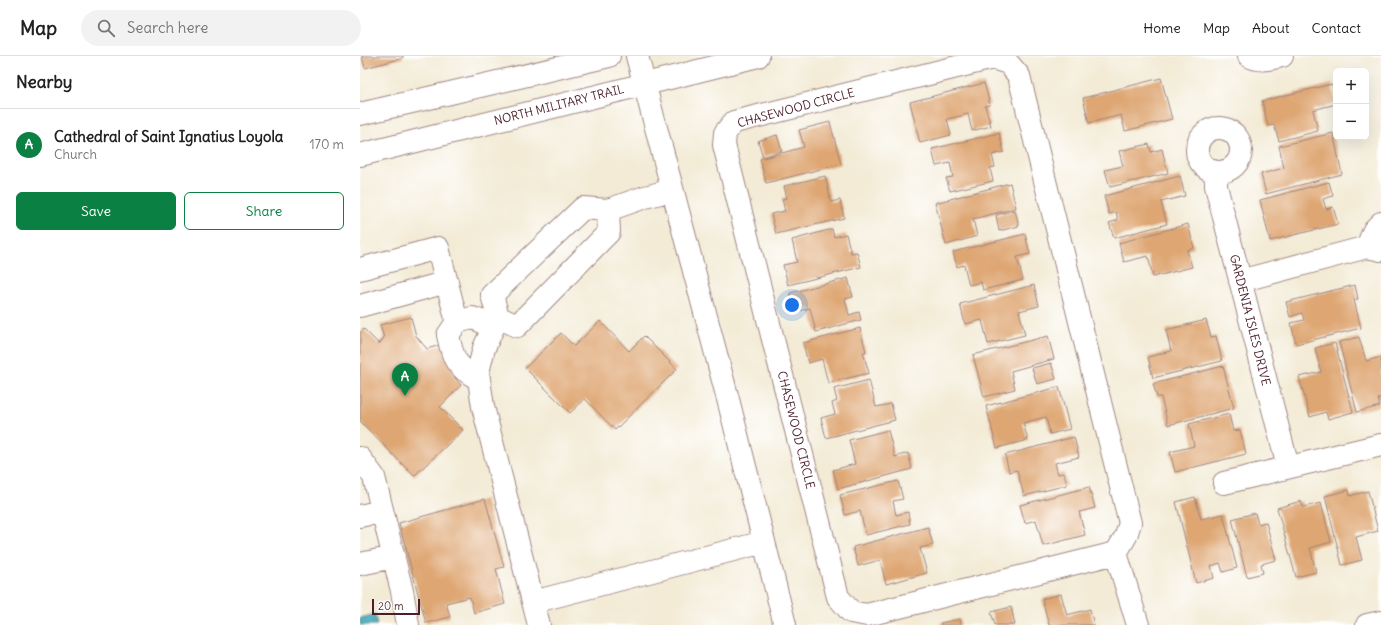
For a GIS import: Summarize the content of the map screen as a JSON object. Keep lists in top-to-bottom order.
{
  "streets": {
    "street": ["NORTH MILITARY TRAIL", "CHASEWOOD CIRCLE", "GARDENIA ISLES DRIVE"]
  },
  "scale_bar": "20 m",
  "page": {
    "header": "Map",
    "search": "Search here",
    "nav": [
      "Home",
      "Map",
      "About",
      "Contact"
    ],
    "heading": "Nearby",
    "map_buttons": ["+", "−"],
    "list": [
      {
        "mark": "A",
        "name": "Cathedral of Saint Ignatius Loyola",
        "note": "Church",
        "value": "170 m"
      }
    ],
    "buttons": ["Save", "Share"],
    "pins": "A",
    "scale": "20 m"
  }
}
